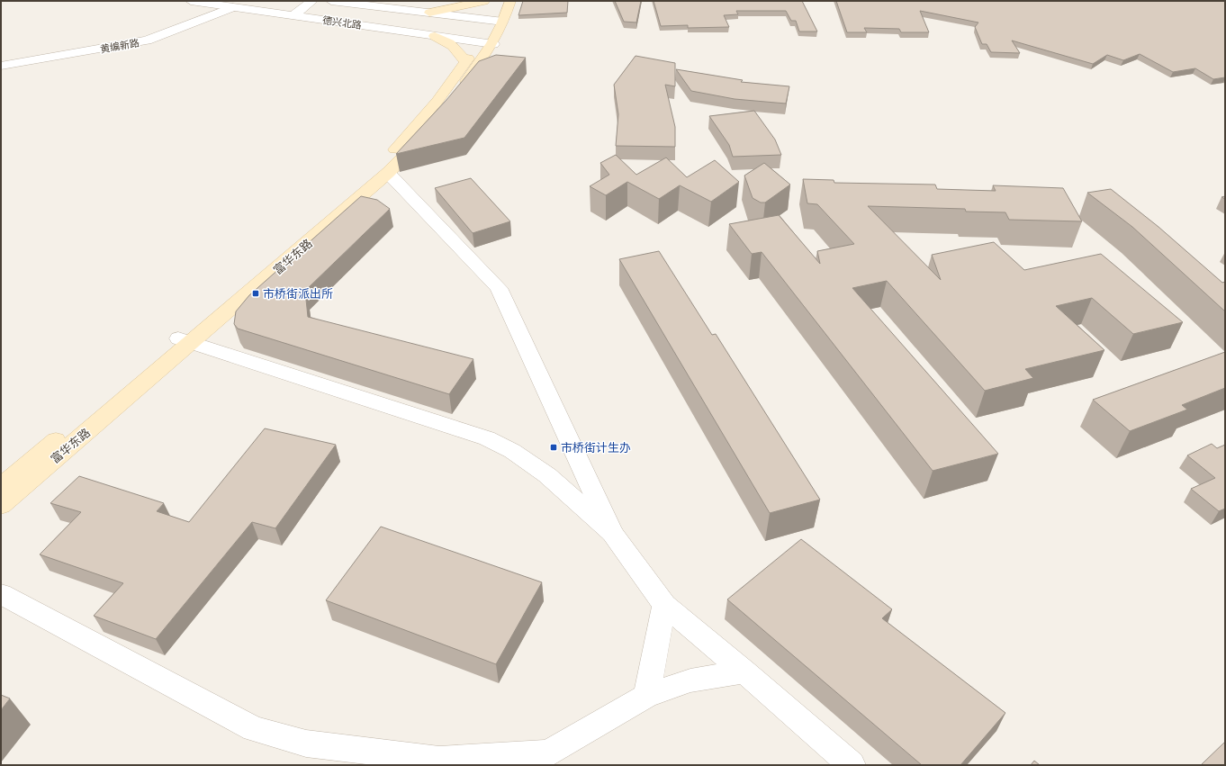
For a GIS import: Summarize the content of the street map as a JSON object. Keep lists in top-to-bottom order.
{
  "streets": {
    "main road": ["富华东路"],
    "street": ["德兴北路", "黄编新路"]
  },
  "crossings": [
    ["德兴北路", "黄编新路"],
    ["德兴北路", "富华东路"]
  ],
  "places": {
    "transit": ["市桥街派出所", "市桥街计生办"]
  }
}
